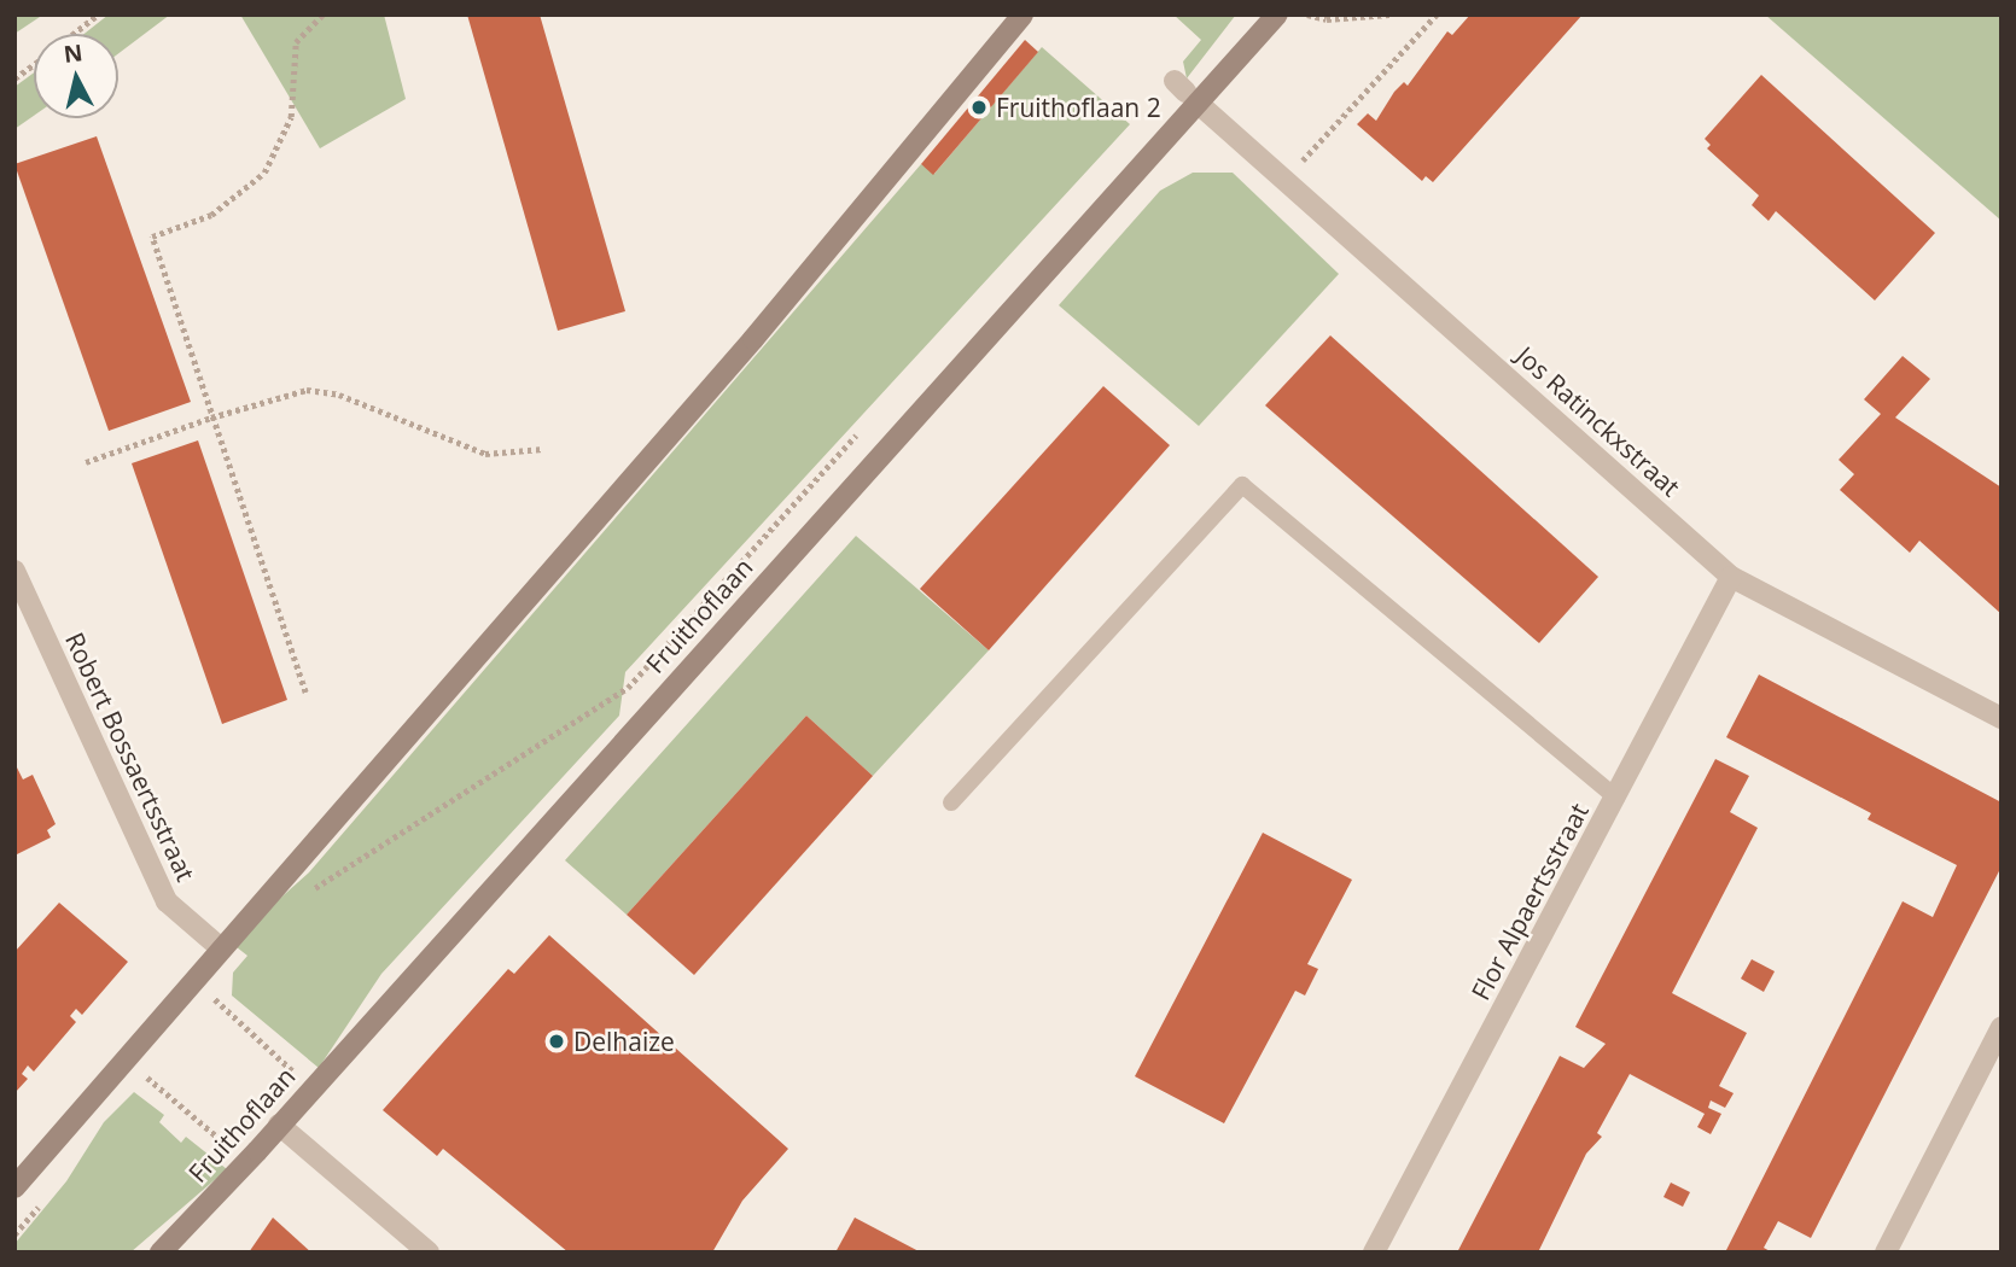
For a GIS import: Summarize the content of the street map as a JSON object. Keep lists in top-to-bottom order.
{
  "streets": {
    "street": [
      "Jos Ratinckxstraat",
      "Fruithoflaan",
      "Robert Bossaertsstraat",
      "Flor Alpaertsstraat"
    ]
  },
  "crossings": [
    ["Jos Ratinckxstraat", "Fruithoflaan"],
    ["Jos Ratinckxstraat", "Flor Alpaertsstraat"]
  ],
  "places": ["Fruithoflaan 2", "Delhaize"],
  "north": "top"
}
